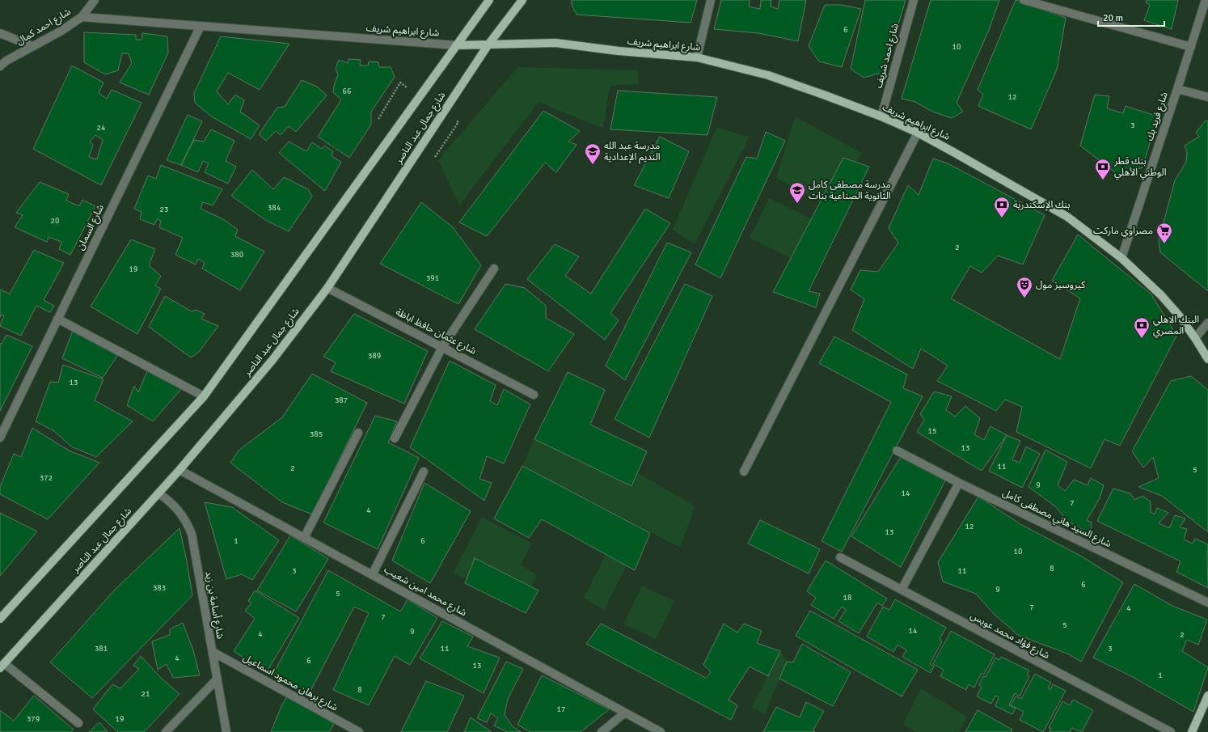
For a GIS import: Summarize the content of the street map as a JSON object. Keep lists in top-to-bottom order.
{
  "streets": {
    "main road": ["شارع ابراهيم شريف", "شارع جمال عبد الناصر"],
    "street": [
      "شارع احمد كمال",
      "شارع احمد شريف",
      "شارع فريد بك",
      "شارع السمان",
      "شارع عثمان حافظ اباظة",
      "شارع السيد هاني مصطفى كامل",
      "شارع محمد امين شعيب",
      "شارع أسامة بن زيد",
      "شارع فؤاد محمد عويس",
      "شارع برهان محمود اسماعيل"
    ]
  },
  "crossings": [
    ["شارع احمد كمال", "شارع ابراهيم شريف"],
    ["شارع ابراهيم شريف", "شارع احمد شريف"],
    ["شارع ابراهيم شريف", "شارع فريد بك"],
    ["شارع ابراهيم شريف", "شارع جمال عبد الناصر"],
    ["شارع ابراهيم شريف", "شارع السمان"],
    ["شارع جمال عبد الناصر", "شارع عثمان حافظ اباظة"],
    ["شارع جمال عبد الناصر", "شارع محمد امين شعيب"],
    ["شارع جمال عبد الناصر", "شارع أسامة بن زيد"],
    ["شارع أسامة بن زيد", "شارع برهان محمود اسماعيل"]
  ],
  "places": {
    "school or university": ["مدرسة عبد الله النديم الإعدادية", "مدرسة مصطفى كامل الثانوية الصناعية بنات"],
    "bank": ["بنك قطر الوطني الأهلي", "بنك الإسكندرية", "البنك الاهلي المصري"],
    "supermarket": ["مصراوي ماركت"],
    "theatre": ["كيروسيز مول"]
  },
  "house_numbers": [
    "6",
    "10",
    "66",
    "12",
    "3",
    "24",
    "384",
    "23",
    "20",
    "2",
    "380",
    "19",
    "391",
    "389",
    "13",
    "387",
    "15",
    "385",
    "13",
    "11",
    "2",
    "5",
    "372",
    "9",
    "14",
    "7",
    "4",
    "12",
    "13",
    "1",
    "6",
    "10",
    "8",
    "3",
    "11",
    "6",
    "383",
    "9",
    "5",
    "18",
    "7",
    "4",
    "7",
    "5",
    "14",
    "9",
    "4",
    "2",
    "381",
    "11",
    "3",
    "4",
    "6",
    "13",
    "1",
    "8",
    "21",
    "17",
    "379",
    "19"
  ],
  "scale_bar": "20 m"
}
